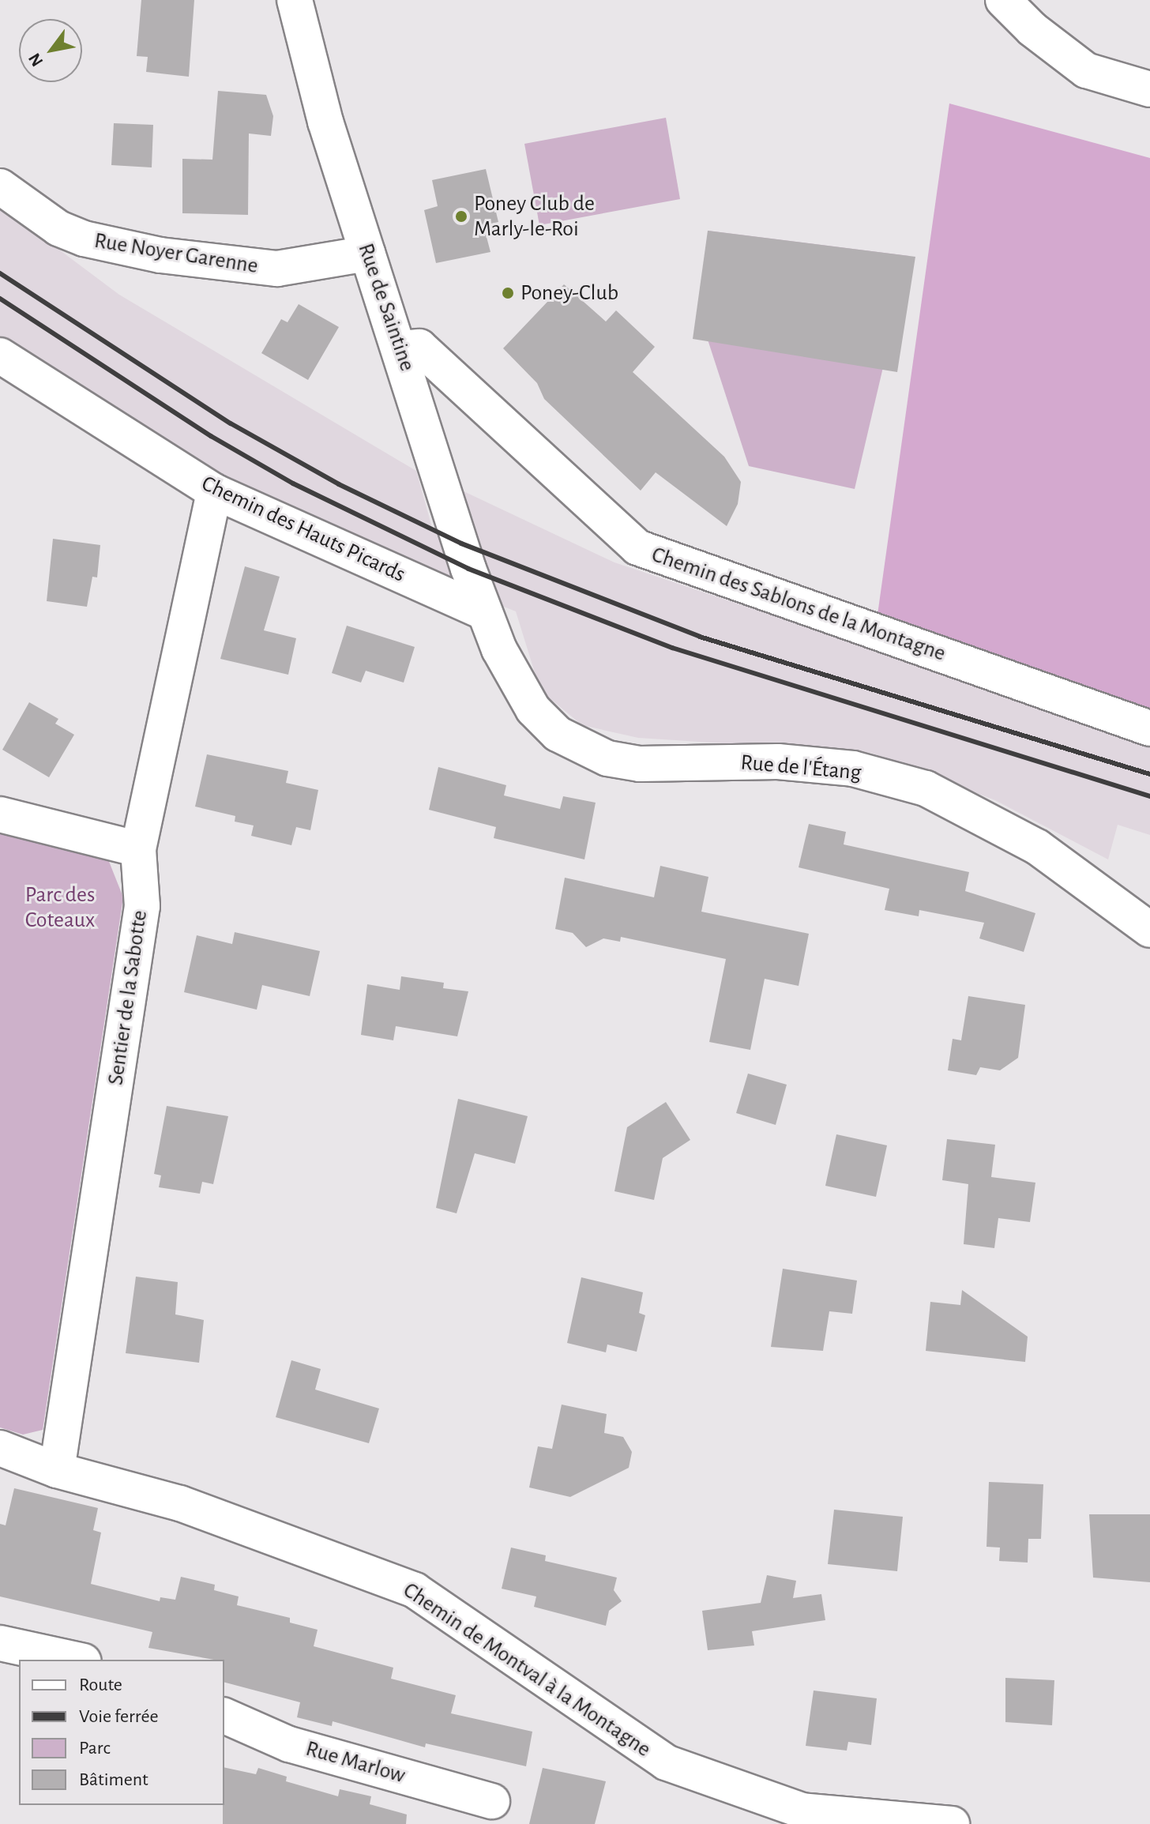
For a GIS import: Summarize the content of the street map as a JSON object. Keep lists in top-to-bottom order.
{
  "streets": {
    "street": [
      "Rue Noyer Garenne",
      "Rue de Saintine",
      "Chemin des Hauts Picards",
      "Chemin des Sablons de la Montagne",
      "Rue de l'Étang",
      "Sentier de la Sabotte",
      "Chemin de Montval à la Montagne",
      "Rue Marlow"
    ]
  },
  "crossings": [
    ["Rue Noyer Garenne", "Rue de Saintine"],
    ["Rue de Saintine", "Chemin des Hauts Picards"],
    ["Rue de Saintine", "Chemin des Sablons de la Montagne"],
    ["Rue de Saintine", "Rue de l'Étang"],
    ["Chemin des Hauts Picards", "Rue de l'Étang"],
    ["Chemin des Hauts Picards", "Sentier de la Sabotte"],
    ["Sentier de la Sabotte", "Chemin de Montval à la Montagne"]
  ],
  "parks": ["Parc des Coteaux"],
  "places": ["Poney Club de Marly-le-Roi", "Poney-Club"],
  "legend": [
    "Route",
    "Voie ferrée",
    "Parc",
    "Bâtiment"
  ],
  "north": "bottom left"
}
